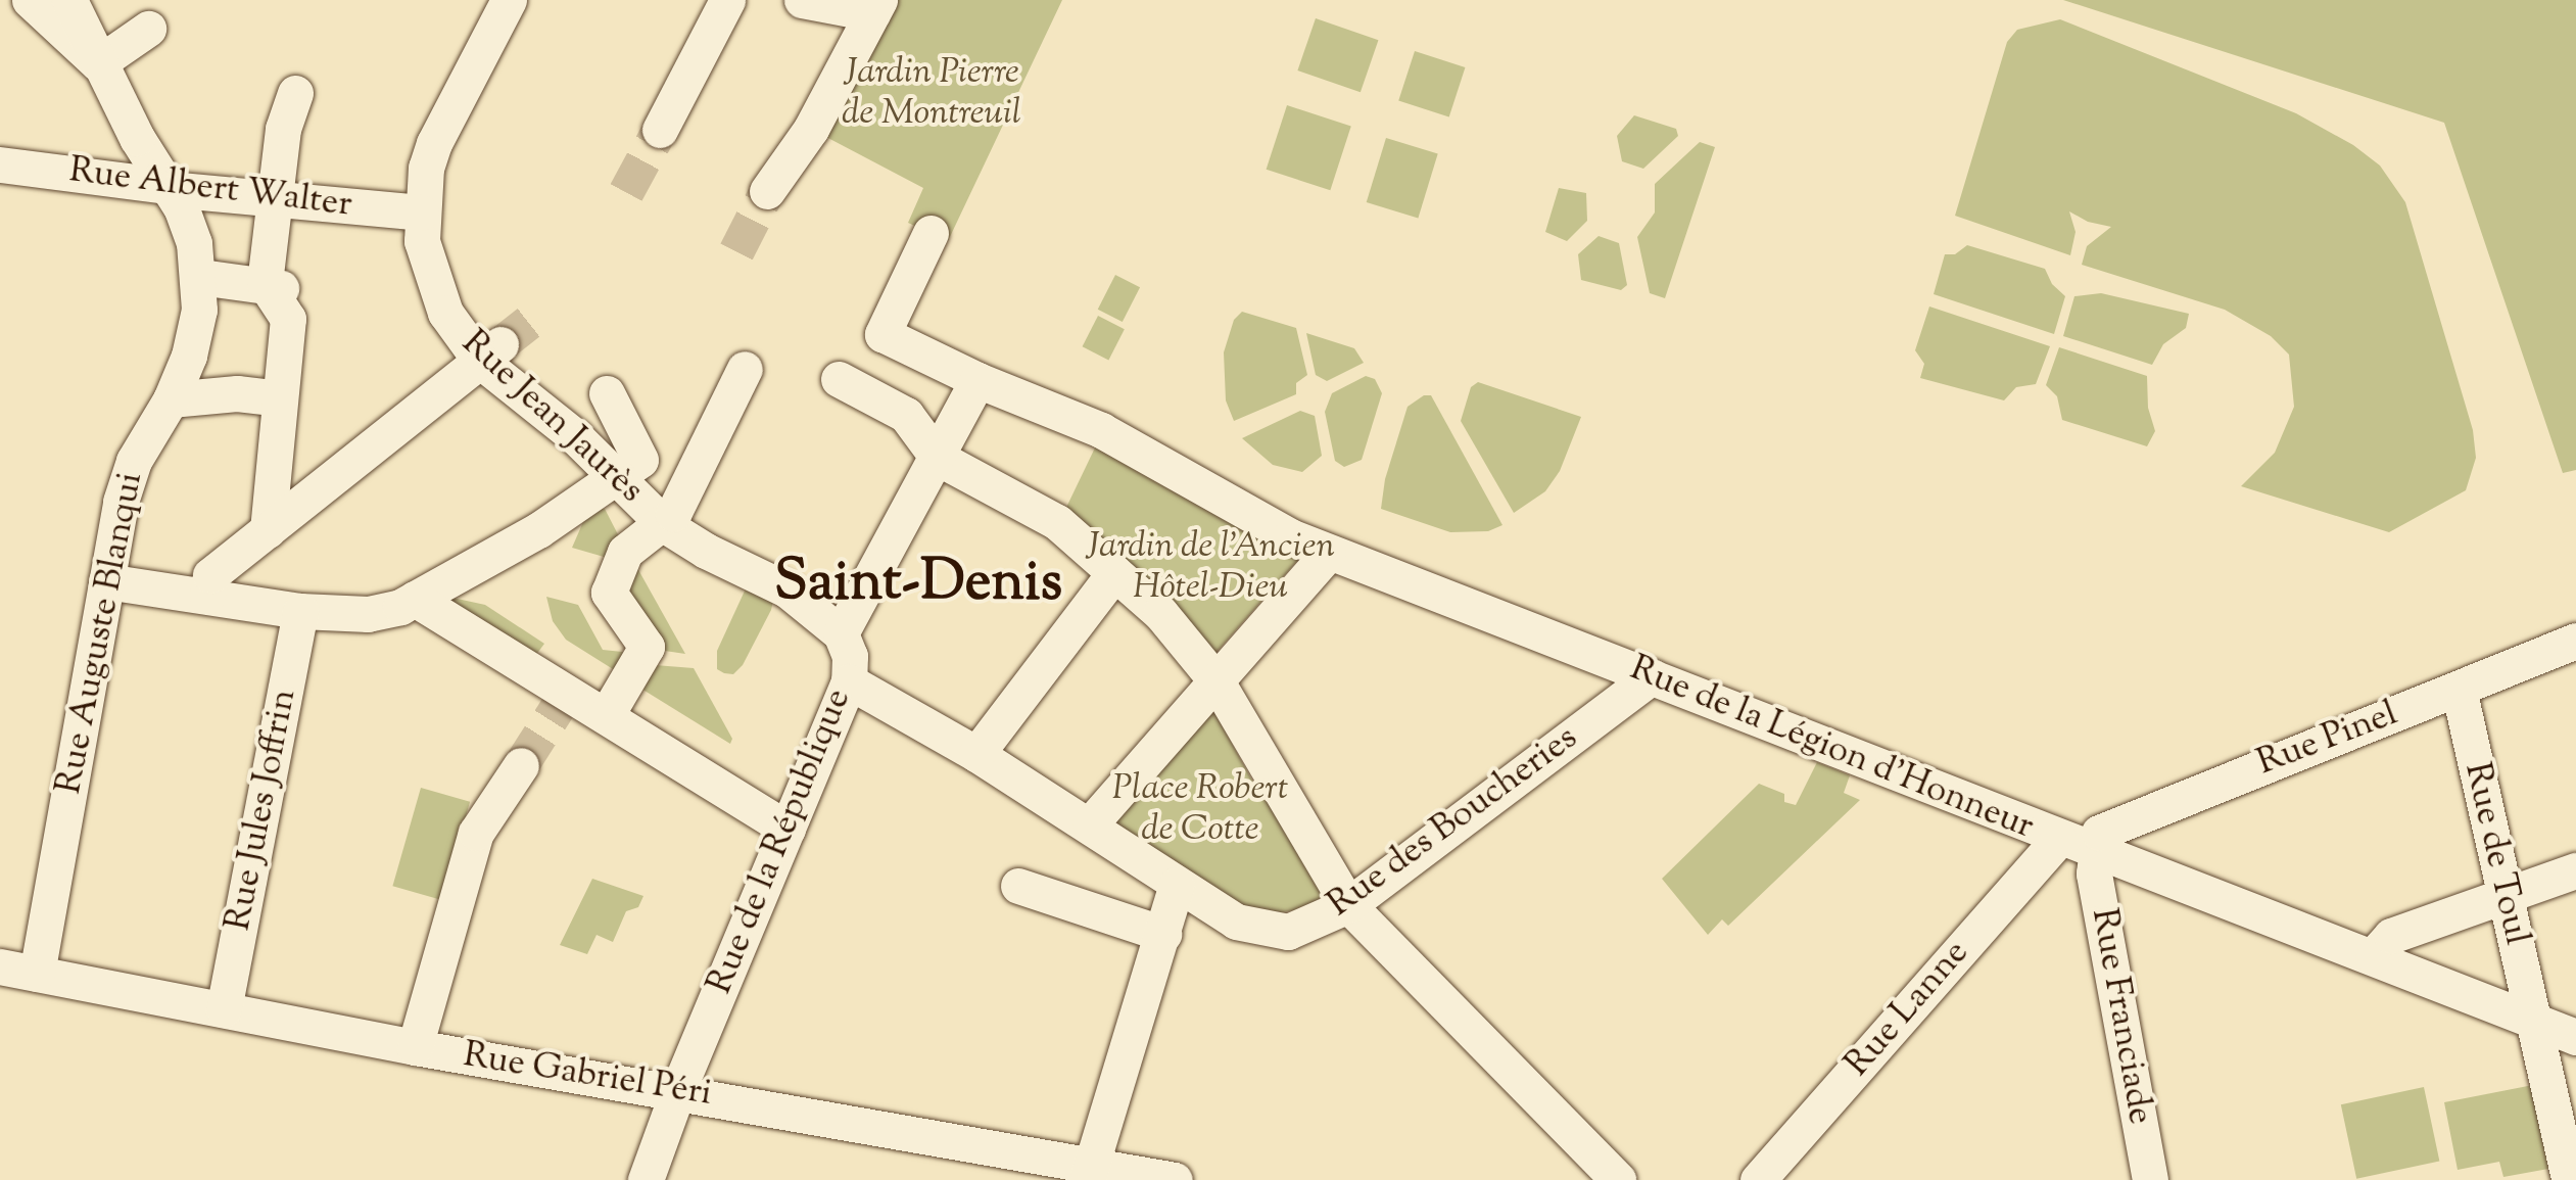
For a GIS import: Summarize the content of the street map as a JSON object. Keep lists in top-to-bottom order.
{
  "streets": {
    "street": [
      "Rue Albert Walter",
      "Rue Jean Jaurès",
      "Rue Auguste Blanqui",
      "Rue Pinel",
      "Rue de la Légion d'Honneur",
      "Rue Jules Joffrin",
      "Rue des Boucheries",
      "Rue de la République",
      "Rue de Toul",
      "Rue Lanne",
      "Rue Franciade",
      "Rue Gabriel Péri"
    ]
  },
  "crossings": [
    ["Rue Albert Walter", "Rue Jean Jaurès"],
    ["Rue Albert Walter", "Rue Auguste Blanqui"],
    ["Rue Jean Jaurès", "Rue de la République"],
    ["Rue Auguste Blanqui", "Rue Gabriel Péri"],
    ["Rue Pinel", "Rue de la Légion d'Honneur"],
    ["Rue Pinel", "Rue de Toul"],
    ["Rue Pinel", "Rue Franciade"],
    ["Rue de la Légion d'Honneur", "Rue des Boucheries"],
    ["Rue de la Légion d'Honneur", "Rue de la République"],
    ["Rue de la Légion d'Honneur", "Rue de Toul"],
    ["Rue de la Légion d'Honneur", "Rue Lanne"],
    ["Rue de la Légion d'Honneur", "Rue Franciade"],
    ["Rue Jules Joffrin", "Rue Gabriel Péri"],
    ["Rue des Boucheries", "Rue de la République"],
    ["Rue de la République", "Rue Gabriel Péri"]
  ],
  "districts": ["Saint-Denis"],
  "parks": ["Jardin Pierre de Montreuil", "Jardin de l'Ancien Hôtel-Dieu", "Place Robert de Cotte"]
}
